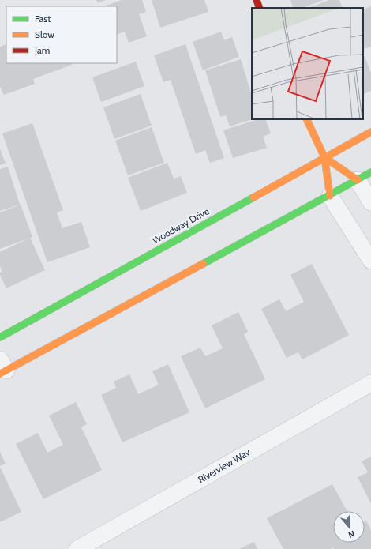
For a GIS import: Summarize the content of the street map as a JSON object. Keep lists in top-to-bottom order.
{
  "streets": {
    "main road": ["Woodway Drive"],
    "street": ["Riverview Way"]
  },
  "legend": ["Fast", "Slow", "Jam"],
  "north": "bottom"
}
